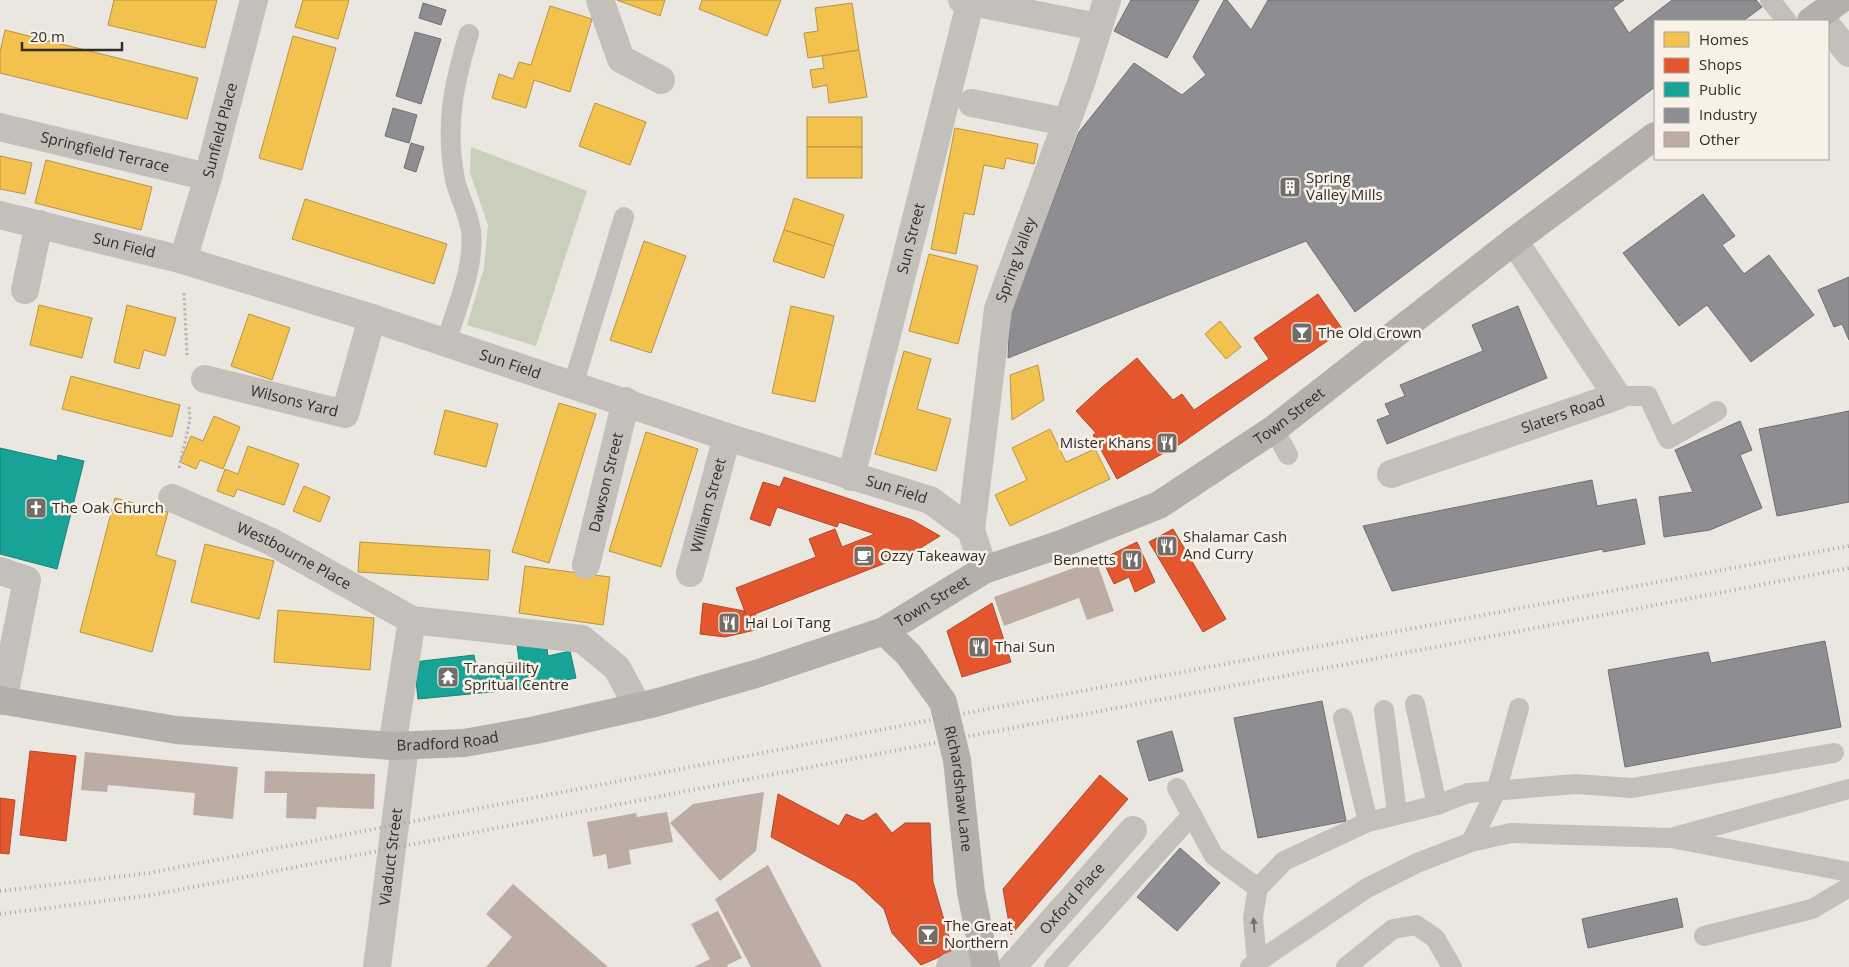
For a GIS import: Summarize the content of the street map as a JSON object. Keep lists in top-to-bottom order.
{
  "streets": {
    "main road": ["Town Street", "Bradford Road", "Richardshaw Lane"],
    "street": [
      "Sunfield Place",
      "Springfield Terrace",
      "Sun Street",
      "Sun Field",
      "Spring Valley",
      "Wilsons Yard",
      "Slaters Road",
      "Dawson Street",
      "William Street",
      "Westbourne Place",
      "Viaduct Street",
      "Oxford Place"
    ]
  },
  "crossings": [
    ["Sunfield Place", "Springfield Terrace"],
    ["Sunfield Place", "Sun Field"],
    ["Sun Street", "Sun Field"],
    ["Sun Field", "Spring Valley"],
    ["Sun Field", "Wilsons Yard"],
    ["Sun Field", "Dawson Street"],
    ["Sun Field", "William Street"],
    ["Slaters Road", "Town Street"],
    ["Town Street", "Bradford Road"],
    ["Town Street", "Richardshaw Lane"],
    ["Westbourne Place", "Bradford Road"],
    ["Bradford Road", "Richardshaw Lane"],
    ["Bradford Road", "Viaduct Street"]
  ],
  "places": {
    "building": ["Spring Valley Mills"],
    "bar": ["The Old Crown", "The Great Northern"],
    "restaurant": [
      "Mister Khans",
      "Shalamar Cash And Curry",
      "Bennetts",
      "Hai Loi Tang",
      "Thai Sun"
    ],
    "church": ["The Oak Church"],
    "cafe": ["Ozzy Takeaway"],
    "temple": ["Tranquility Spritual Centre"]
  },
  "legend": [
    "Homes",
    "Shops",
    "Public",
    "Industry",
    "Other"
  ],
  "scale_bar": "20 m"
}
